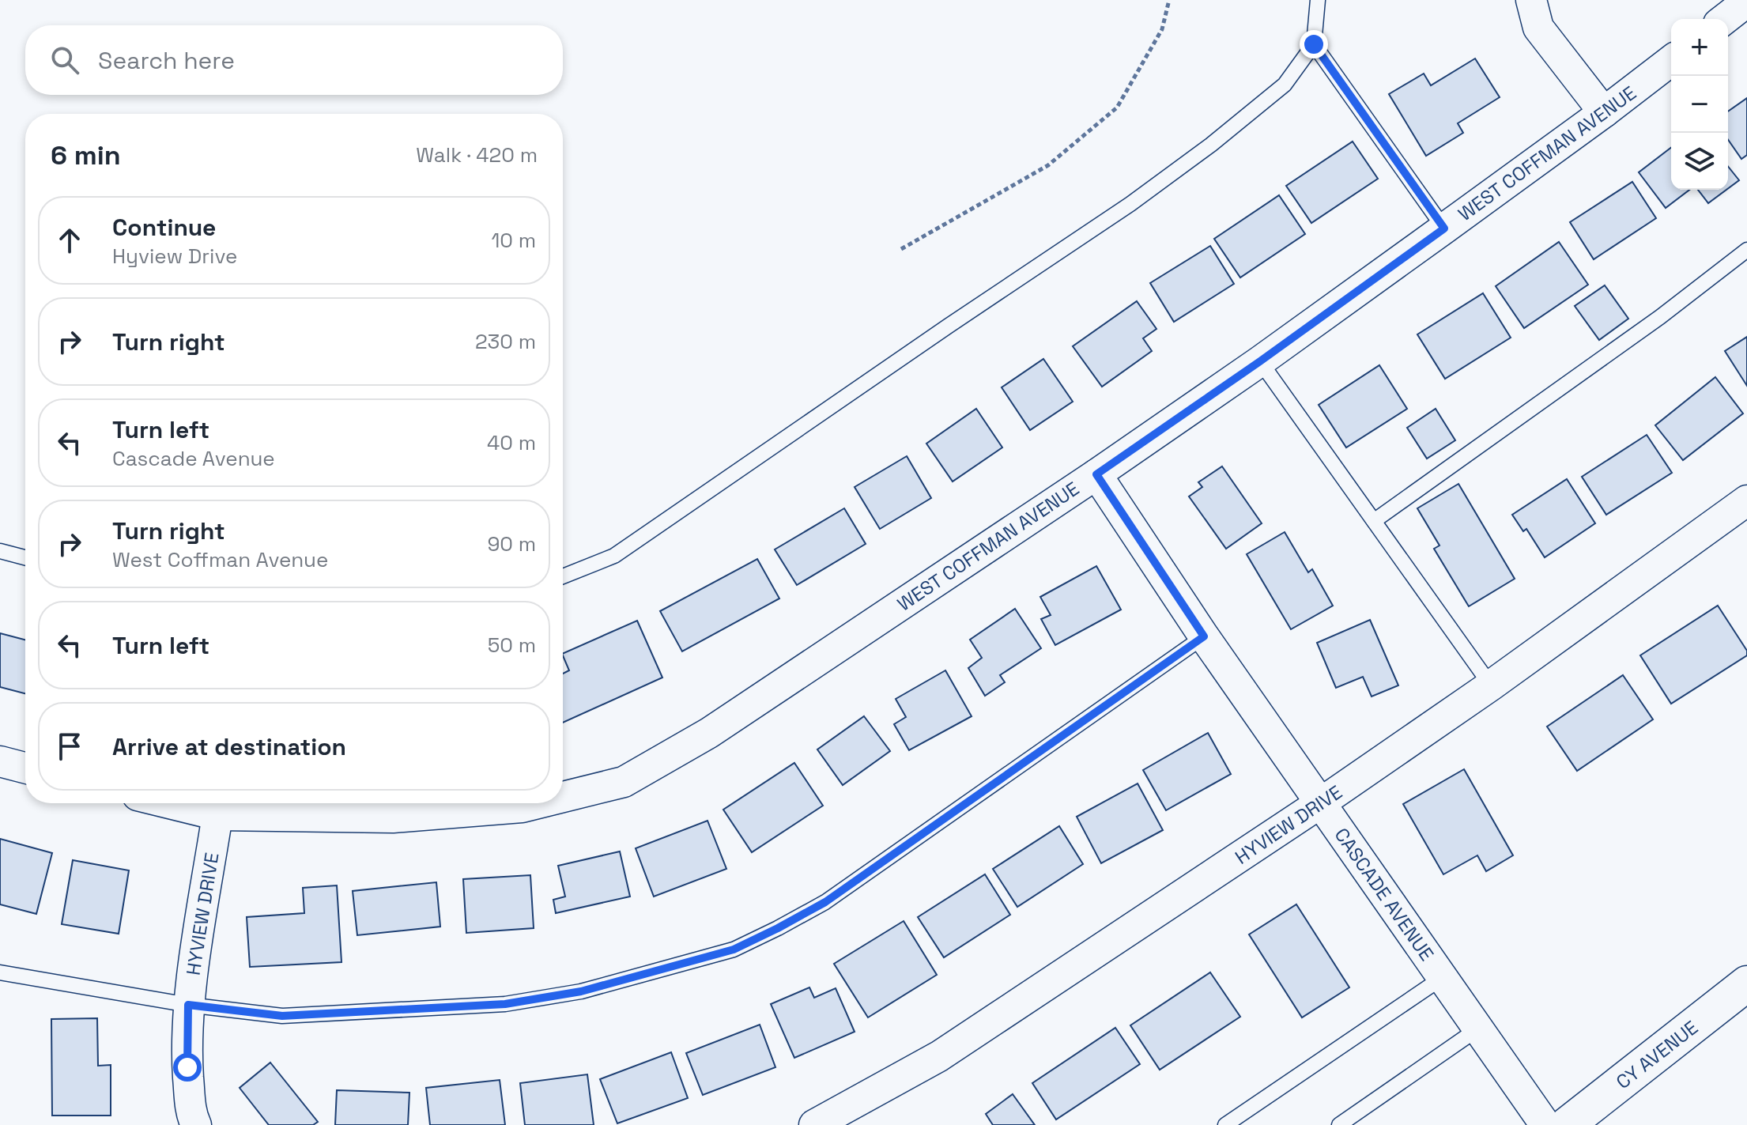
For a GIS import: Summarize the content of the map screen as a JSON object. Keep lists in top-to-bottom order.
{
  "streets": {
    "main road": ["CY AVENUE"],
    "street": ["WEST COFFMAN AVENUE", "HYVIEW DRIVE", "CASCADE AVENUE"]
  },
  "crossings": [
    ["WEST COFFMAN AVENUE", "HYVIEW DRIVE"],
    ["WEST COFFMAN AVENUE", "CASCADE AVENUE"],
    ["HYVIEW DRIVE", "CASCADE AVENUE"]
  ],
  "page": {
    "map_buttons": ["+", "−"],
    "search": "Search here",
    "heading": ["6 min", "Walk · 420 m"],
    "list": [
      ["Continue", "Hyview Drive", "10 m"],
      ["Turn right", "230 m"],
      ["Turn left", "Cascade Avenue", "40 m"],
      ["Turn right", "West Coffman Avenue", "90 m"],
      ["Turn left", "50 m"],
      "Arrive at destination"
    ]
  }
}
